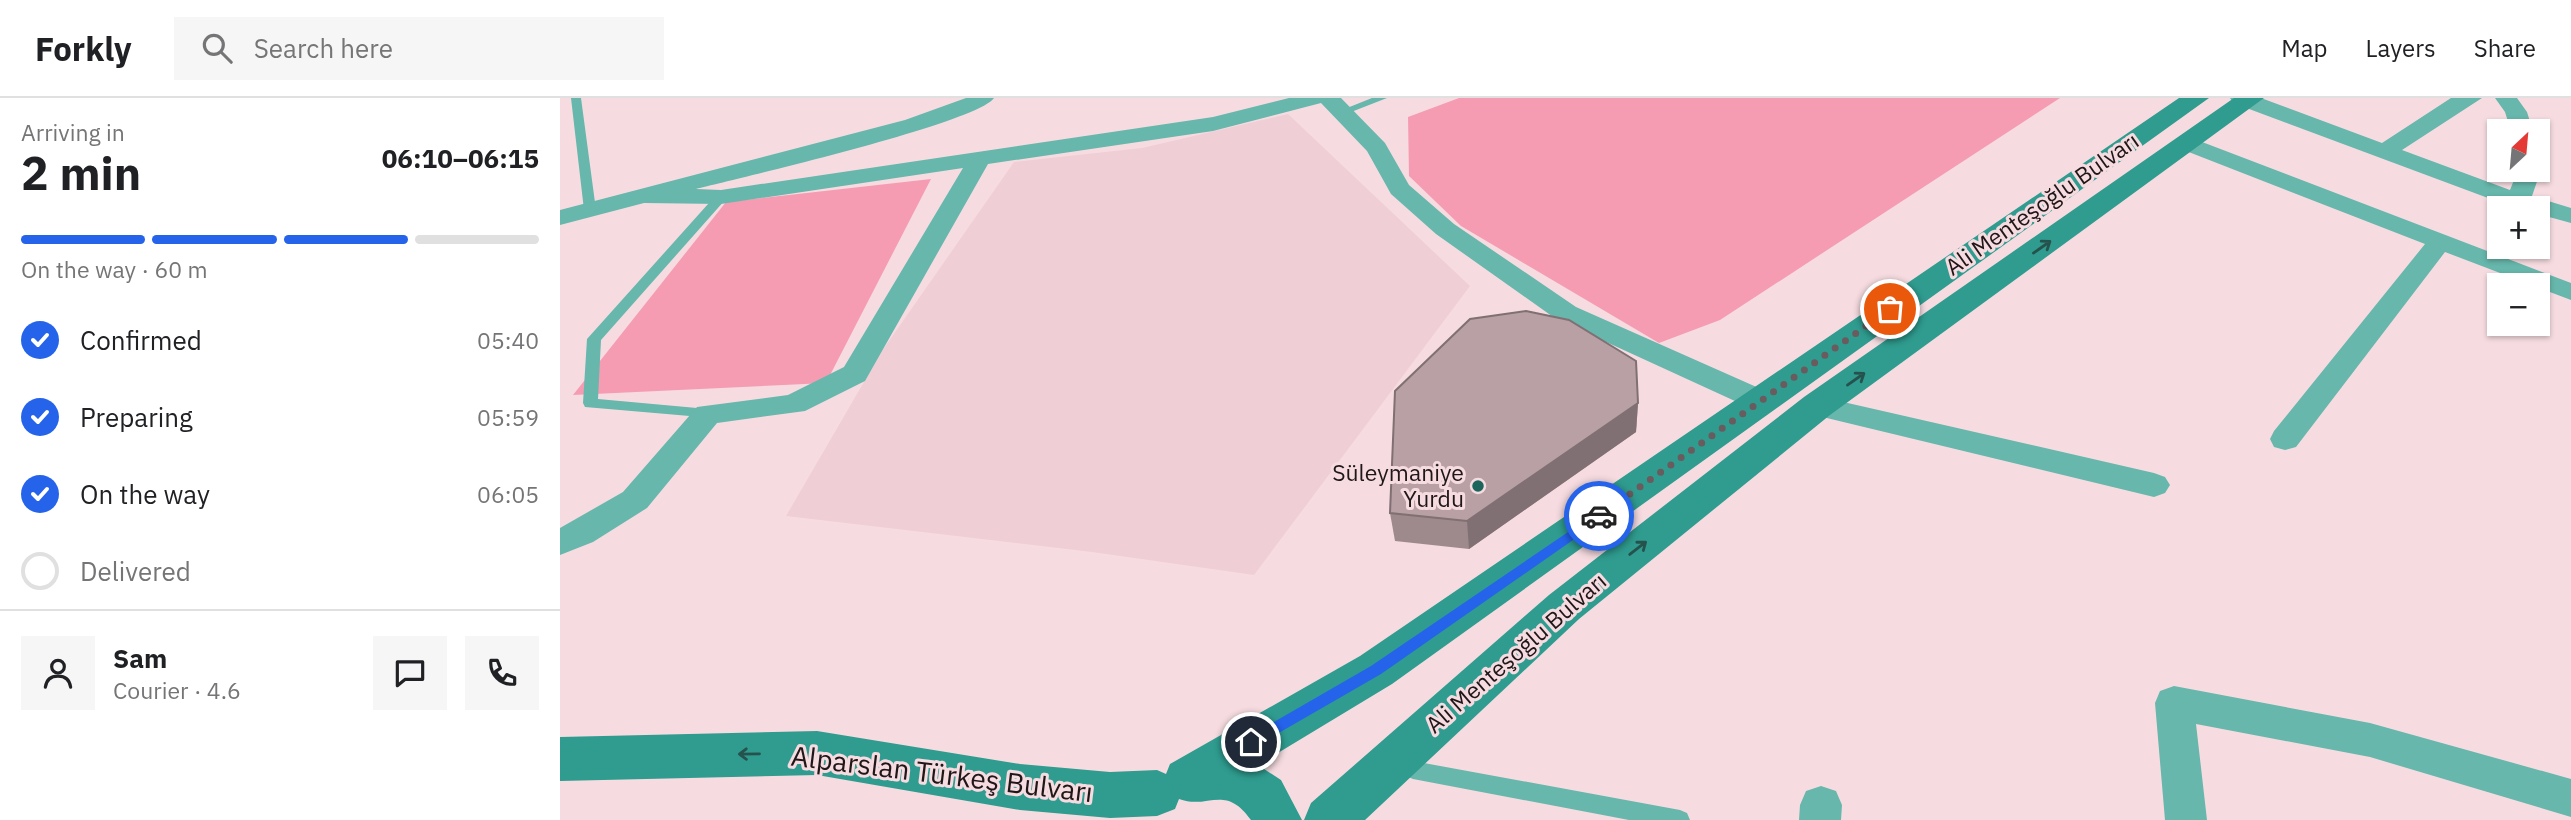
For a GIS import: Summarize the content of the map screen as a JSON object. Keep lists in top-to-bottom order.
{
  "streets": {
    "main road": ["Ali Menteşoğlu Bulvarı", "Alparslan Türkeş Bulvarı"]
  },
  "crossings": [
    ["Ali Menteşoğlu Bulvarı", "Alparslan Türkeş Bulvarı"]
  ],
  "one_way": ["Alparslan Türkeş Bulvarı"],
  "places": ["Süleymaniye Yurdu"],
  "north": "top right",
  "page": {
    "header": "Forkly",
    "search": "Search here",
    "nav": ["Map", "Layers", "Share"],
    "heading": ["2 min", "Arriving in", "06:10–06:15"],
    "panel": ["Sam", "Courier · 4.6"],
    "map_buttons": ["+", "−"],
    "bar": "On the way · 60 m",
    "list": [
      ["Confirmed", "05:40"],
      ["Preparing", "05:59"],
      ["On the way", "06:05"],
      "Delivered"
    ]
  }
}
